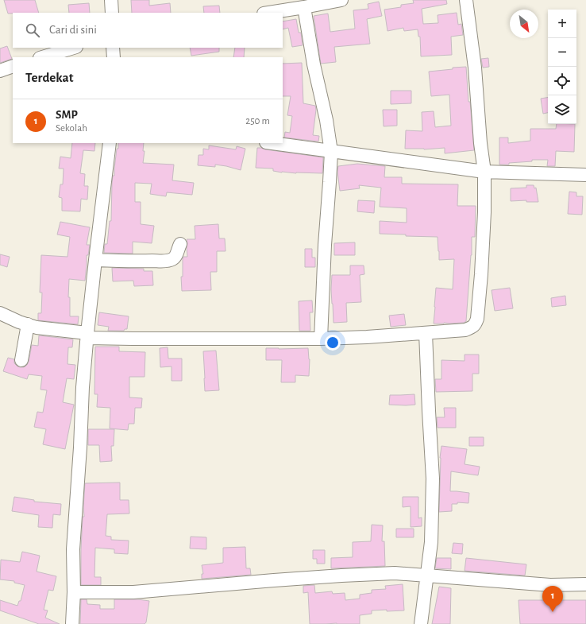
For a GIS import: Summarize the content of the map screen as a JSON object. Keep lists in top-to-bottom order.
{
  "north": "bottom right",
  "page": {
    "map_buttons": ["+", "−"],
    "search": "Cari di sini",
    "heading": "Terdekat",
    "list": [
      {
        "mark": "1",
        "name": "SMP",
        "note": "Sekolah",
        "value": "250 m"
      }
    ],
    "pins": "1"
  }
}
